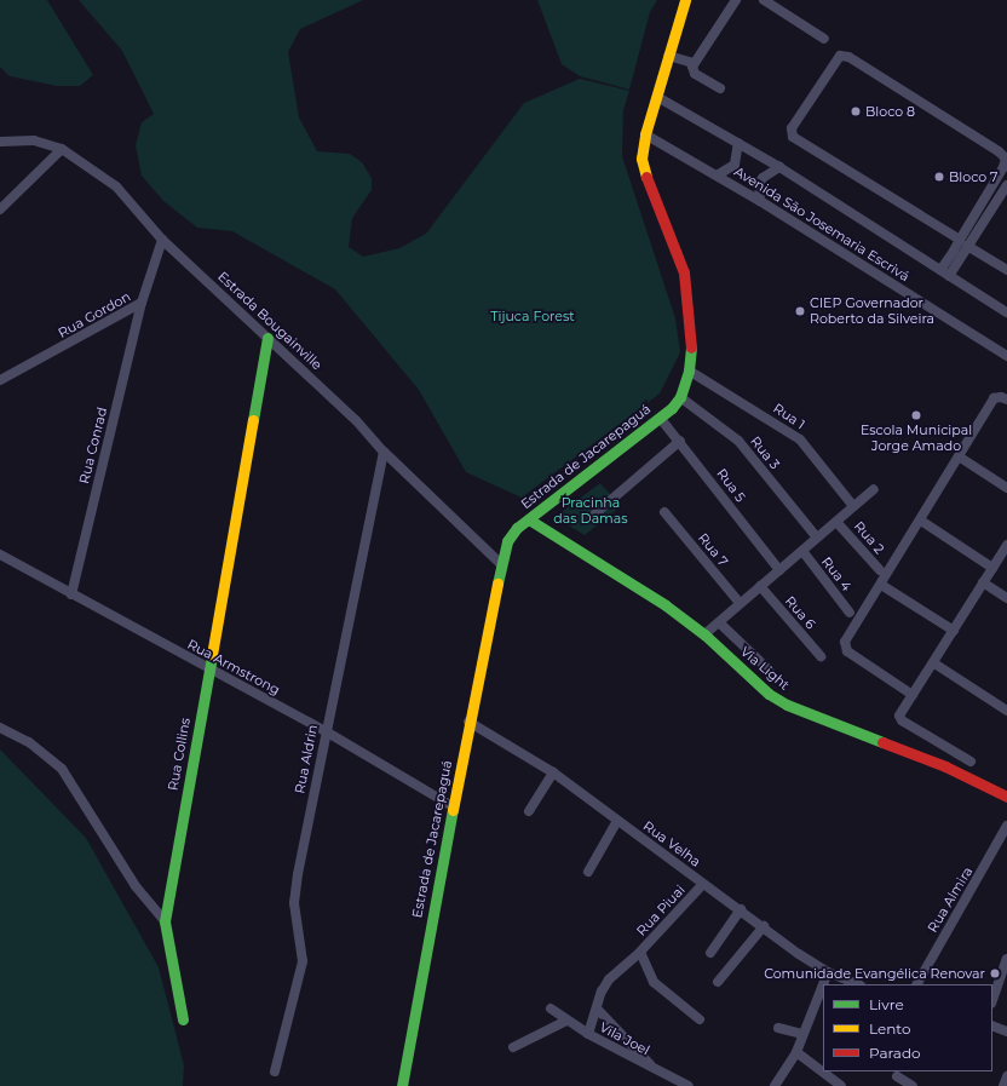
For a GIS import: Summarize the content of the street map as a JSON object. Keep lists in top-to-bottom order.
{
  "streets": {
    "street": [
      "Avenida São Josemaria Escrivá",
      "Rua Gordon",
      "Estrada Bougainville",
      "Rua 1",
      "Rua Conrad",
      "Rua 3",
      "Estrada de Jacarepaguá",
      "Rua 5",
      "Rua 2",
      "Rua 7",
      "Rua 4",
      "Rua 6",
      "Rua Armstrong",
      "Via Light",
      "Rua Collins",
      "Rua Aldrin",
      "Rua Velha",
      "Rua Almira",
      "Rua Piuai",
      "Vila Joel"
    ]
  },
  "crossings": [
    ["Avenida São Josemaria Escrivá", "Estrada de Jacarepaguá"],
    ["Rua Gordon", "Estrada Bougainville"],
    ["Rua Gordon", "Rua Conrad"],
    ["Estrada Bougainville", "Estrada de Jacarepaguá"],
    ["Estrada Bougainville", "Rua Collins"],
    ["Estrada Bougainville", "Rua Aldrin"],
    ["Rua 1", "Estrada de Jacarepaguá"],
    ["Rua Conrad", "Rua Armstrong"],
    ["Rua 3", "Estrada de Jacarepaguá"],
    ["Estrada de Jacarepaguá", "Rua 5"],
    ["Estrada de Jacarepaguá", "Rua Armstrong"],
    ["Estrada de Jacarepaguá", "Via Light"],
    ["Estrada de Jacarepaguá", "Rua Velha"],
    ["Rua Armstrong", "Rua Collins"],
    ["Rua Armstrong", "Rua Aldrin"],
    ["Rua Velha", "Rua Piuai"]
  ],
  "parks": ["Tijuca Forest", "Pracinha das Damas"],
  "places": [
    "Bloco 8",
    "Bloco 7",
    "CIEP Governador Roberto da Silveira",
    "Escola Municipal Jorge Amado",
    "Comunidade Evangélica Renovar"
  ],
  "legend": ["Livre", "Lento", "Parado"]
}
